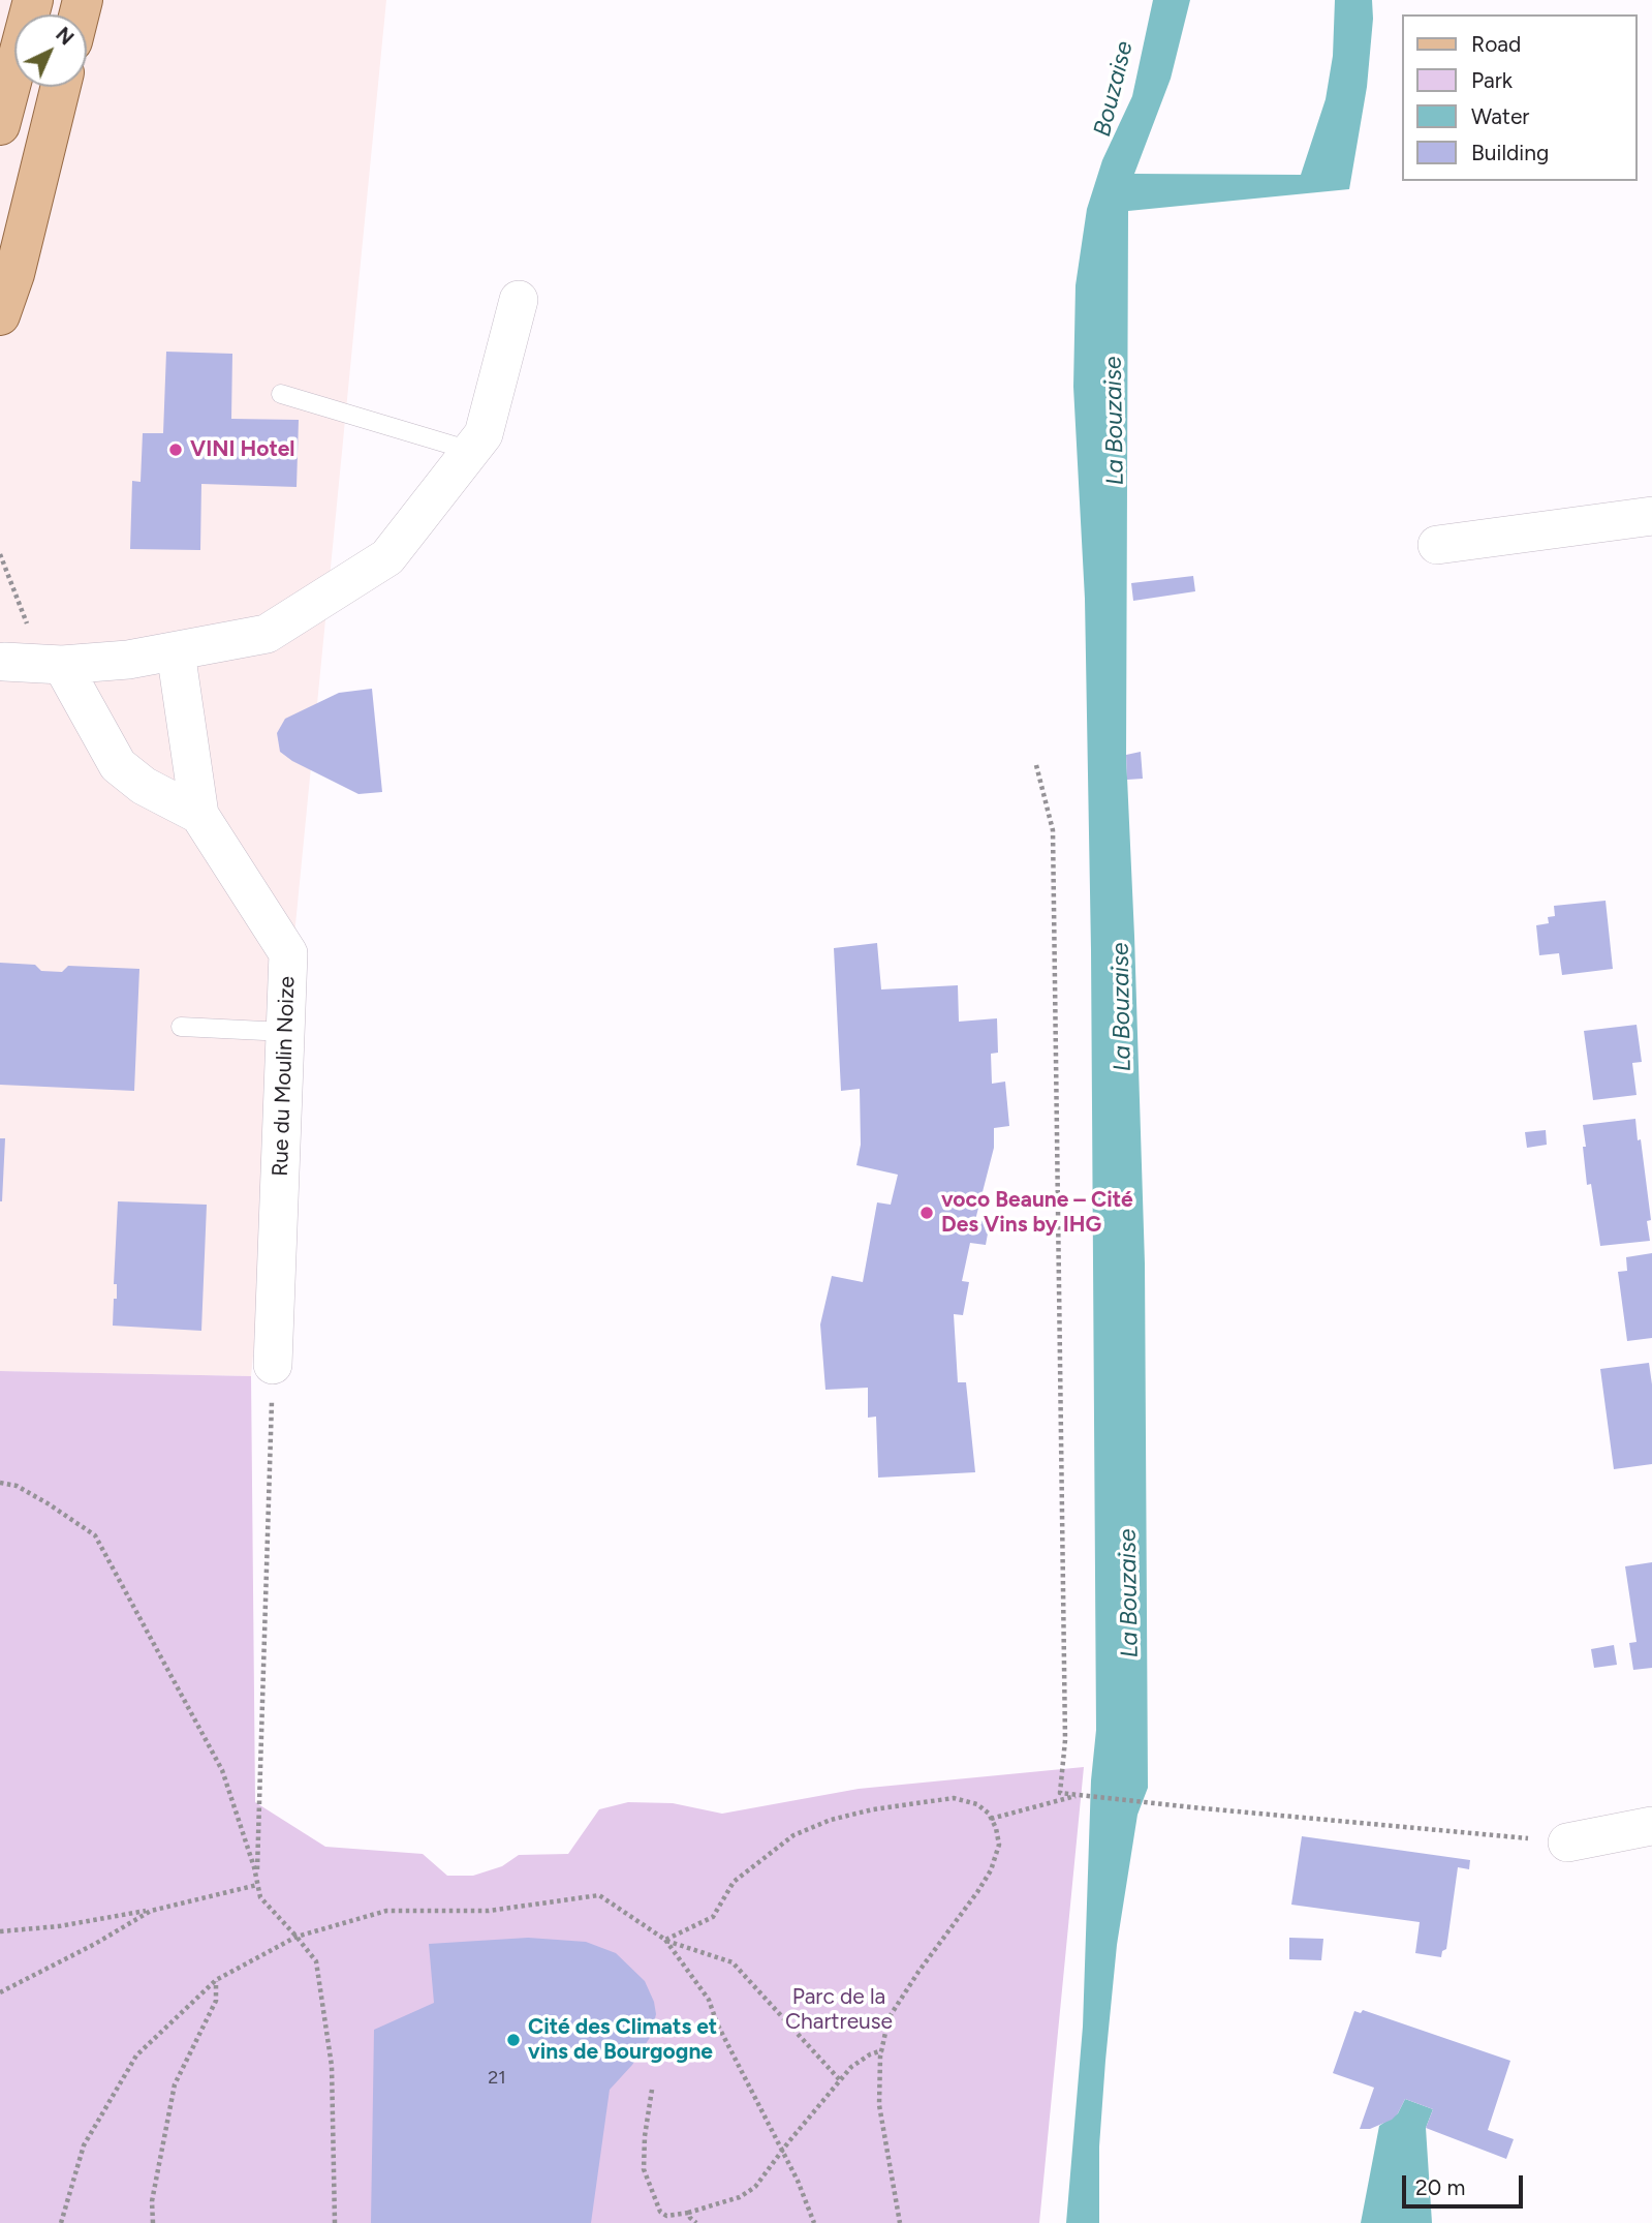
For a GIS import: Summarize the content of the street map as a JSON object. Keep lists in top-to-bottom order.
{
  "streets": {
    "street": ["Rue du Moulin Noize"]
  },
  "water": ["Bouzaise", "La Bouzaise"],
  "parks": ["Parc de la Chartreuse"],
  "places": ["VINI Hotel", "voco Beaune – Cité Des Vins by IHG", "Cité des Climats et vins de Bourgogne"],
  "house_numbers": ["21"],
  "legend": [
    "Road",
    "Park",
    "Water",
    "Building"
  ],
  "scale_bar": "20 m",
  "north": "top right"
}
